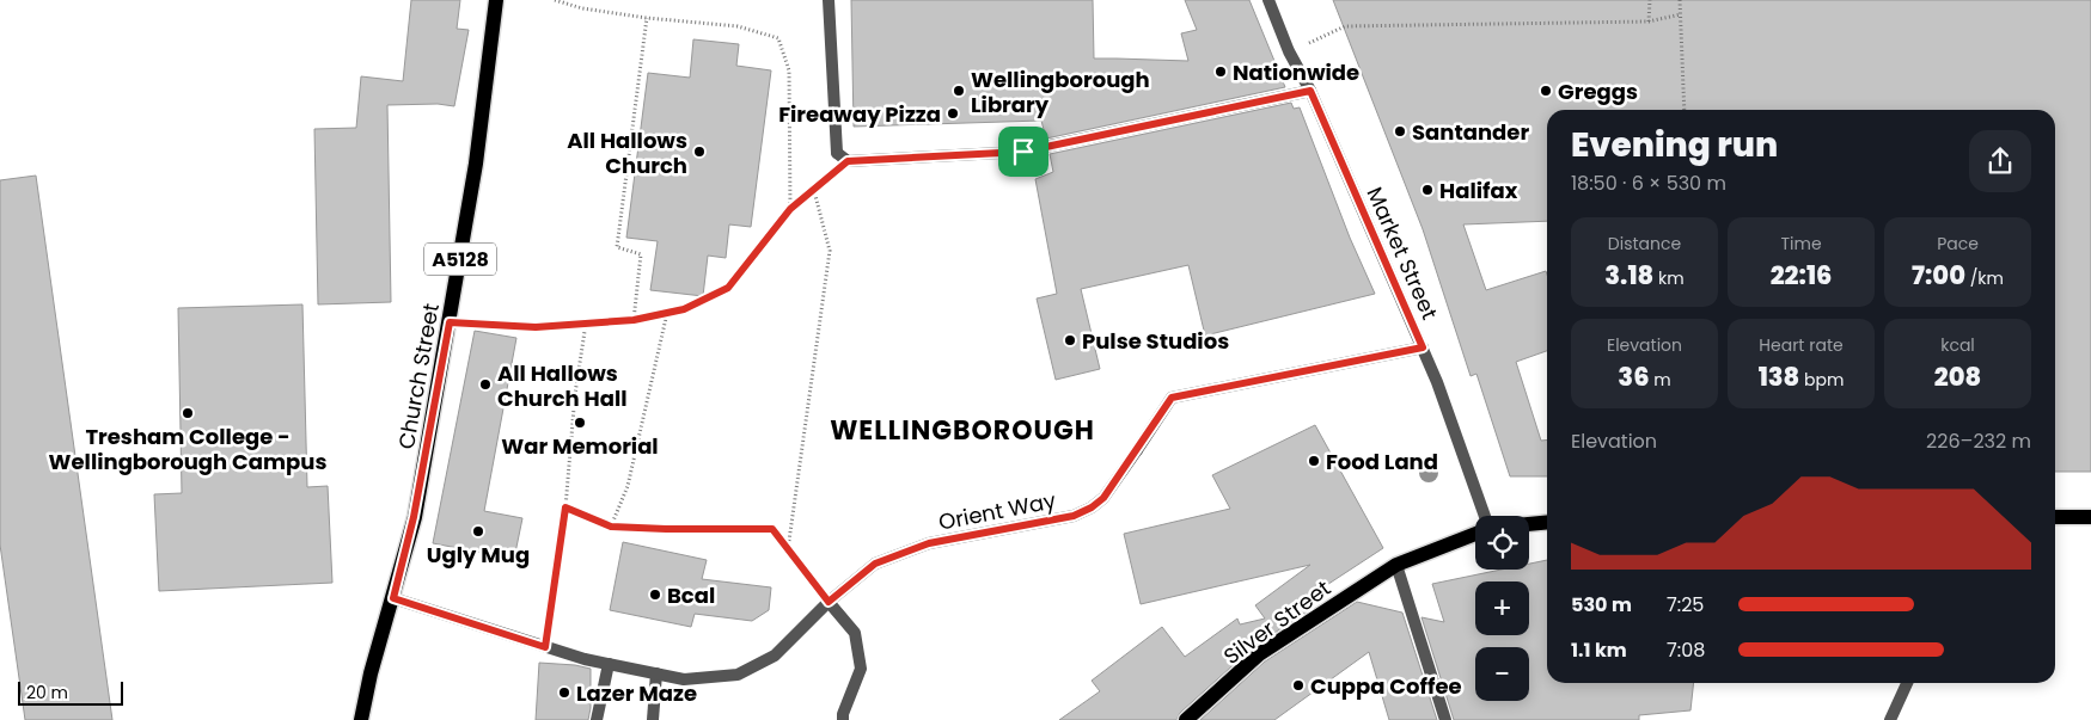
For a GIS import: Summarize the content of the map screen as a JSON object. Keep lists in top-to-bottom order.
{
  "streets": {
    "main road": ["A5128", "Church Street", "Silver Street"],
    "street": ["Market Street", "Orient Way"]
  },
  "crossings": [
    ["Market Street", "Orient Way"],
    ["Church Street", "Orient Way"]
  ],
  "districts": ["WELLINGBOROUGH"],
  "places": [
    "Nationwide",
    "Wellingborough Library",
    "Greggs",
    "Fireaway Pizza",
    "Santander",
    "All Hallows Church",
    "Halifax",
    "Pulse Studios",
    "All Hallows Church Hall",
    "Tresham College - Wellingborough Campus",
    "War Memorial",
    "Food Land",
    "Ugly Mug",
    "Bcal",
    "Cuppa Coffee",
    "Lazer Maze"
  ],
  "scale_bar": "20 m",
  "page": {
    "heading": ["Evening run", "18:50 · 6 × 530 m"],
    "stats": [
      ["Distance", "3.18 km"],
      ["Time", "22:16"],
      ["Pace", "7:00 /km"],
      ["Elevation", "36 m"],
      ["Heart rate", "138 bpm"],
      ["kcal", "208"]
    ],
    "chart": ["Elevation", "226–232 m"],
    "map_buttons": ["+", "−"],
    "list": [
      {
        "name": "530 m",
        "note": "7:25"
      },
      {
        "name": "1.1 km",
        "note": "7:08"
      }
    ],
    "scale": "20 m"
  }
}
